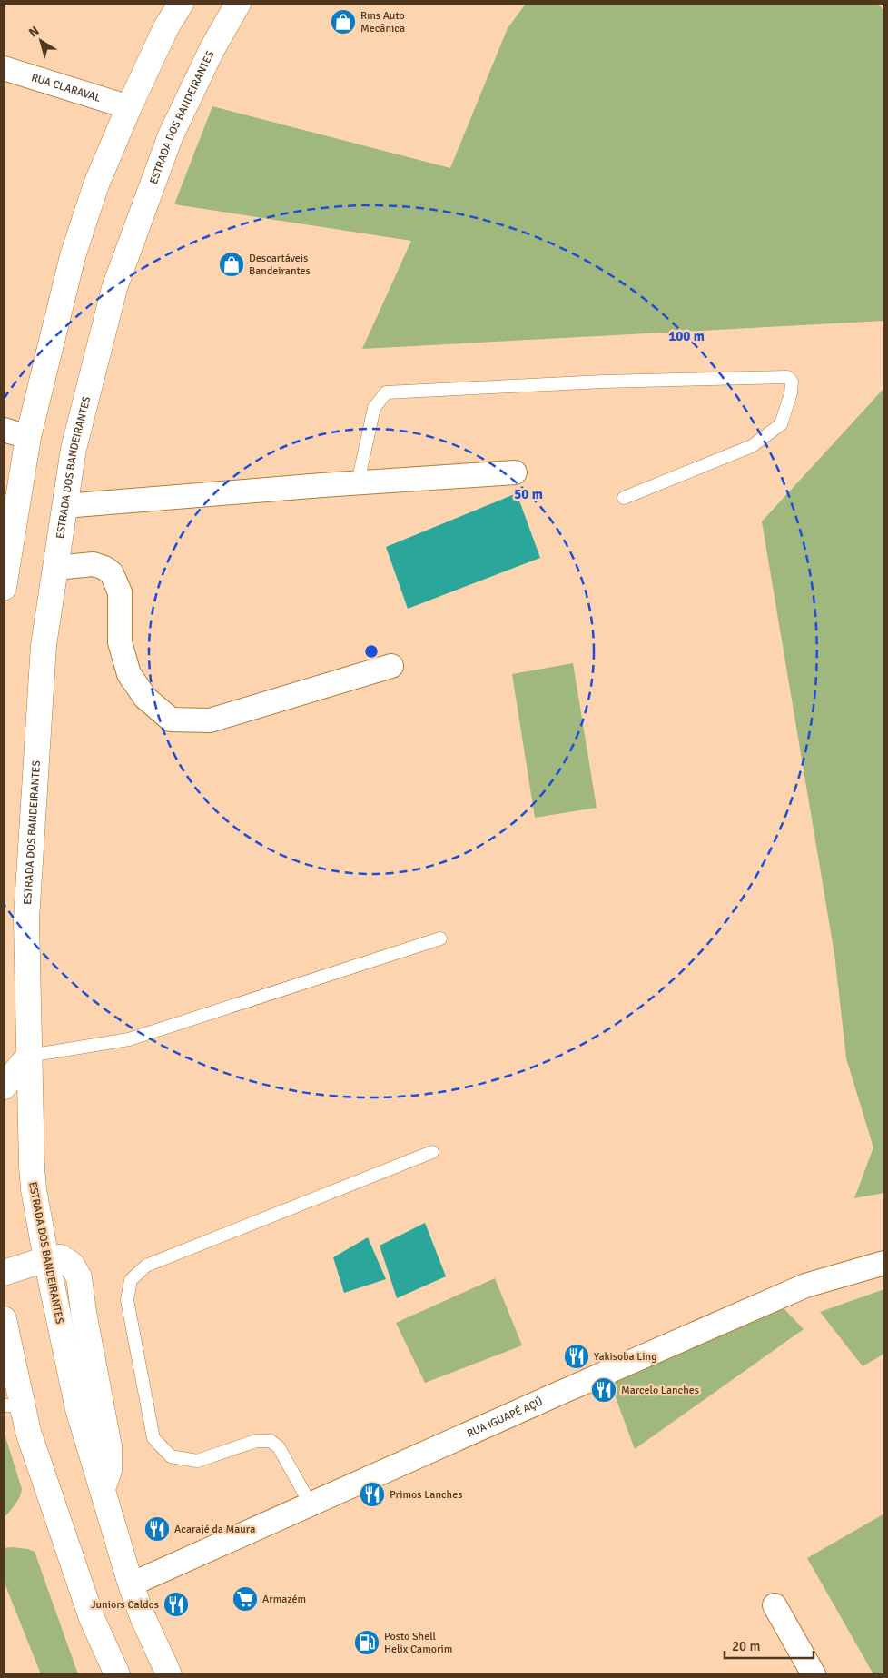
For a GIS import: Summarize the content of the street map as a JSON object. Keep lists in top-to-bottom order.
{
  "streets": {
    "main road": ["ESTRADA DOS BANDEIRANTES"],
    "street": ["RUA CLARAVAL", "RUA IGUAPÉ AÇÚ"]
  },
  "crossings": [
    ["ESTRADA DOS BANDEIRANTES", "RUA IGUAPÉ AÇÚ"]
  ],
  "places": {
    "shop": ["Rms Auto Mecânica", "Descartáveis Bandeirantes"],
    "restaurant": [
      "Yakisoba Ling",
      "Marcelo Lanches",
      "Primos Lanches",
      "Acarajé da Maura",
      "Juniors Caldos"
    ],
    "supermarket": ["Armazém"],
    "fuel station": ["Posto Shell Helix Camorim"]
  },
  "scale_bar": "20 m",
  "north": "top left",
  "rings": ["100 m", "50 m"]
}
